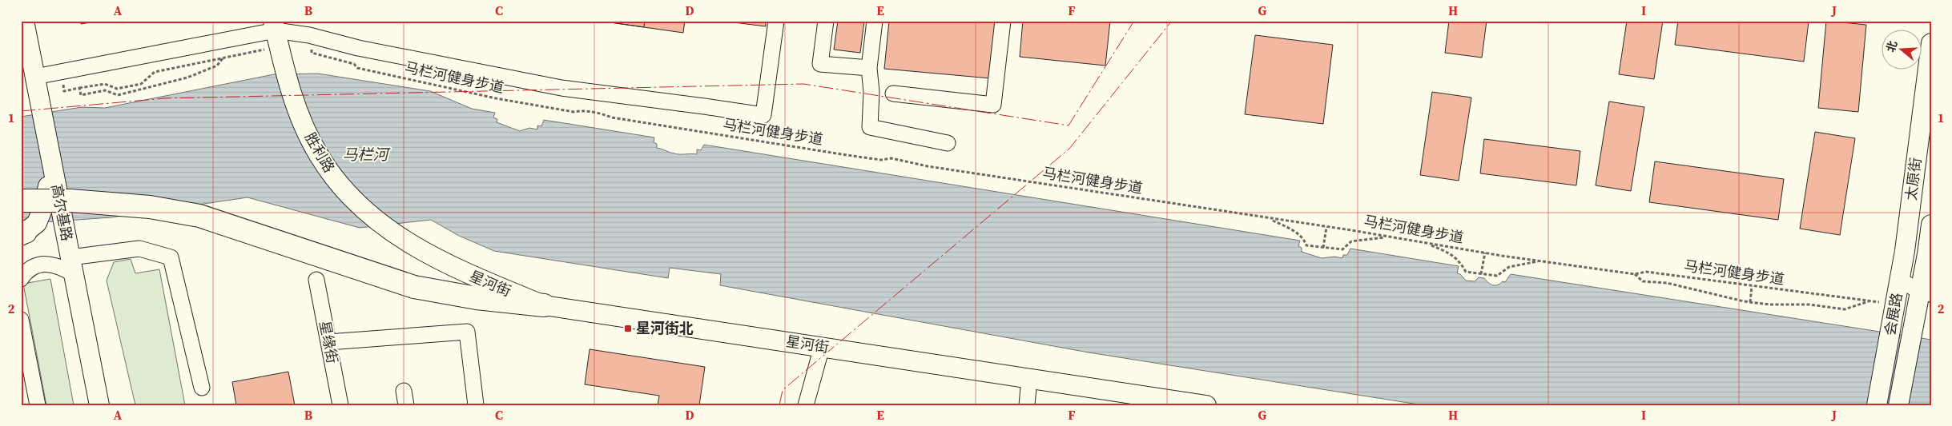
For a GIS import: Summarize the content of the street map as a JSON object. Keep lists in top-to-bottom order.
{
  "streets": {
    "main road": [
      "胜利路",
      "太原街",
      "高尔基路",
      "星河街",
      "会展路"
    ],
    "street": ["星缘街"],
    "path": ["马栏河健身步道"]
  },
  "crossings": [
    ["马栏河健身步道", "会展路"],
    ["胜利路", "星河街"],
    ["太原街", "会展路"]
  ],
  "water": ["马栏河"],
  "places": {
    "transit": ["星河街北"]
  },
  "north": "left",
  "grid": {
    "columns": [
      "A",
      "B",
      "C",
      "D",
      "E",
      "F",
      "G",
      "H",
      "I",
      "J"
    ],
    "rows": ["1", "2"]
  }
}
